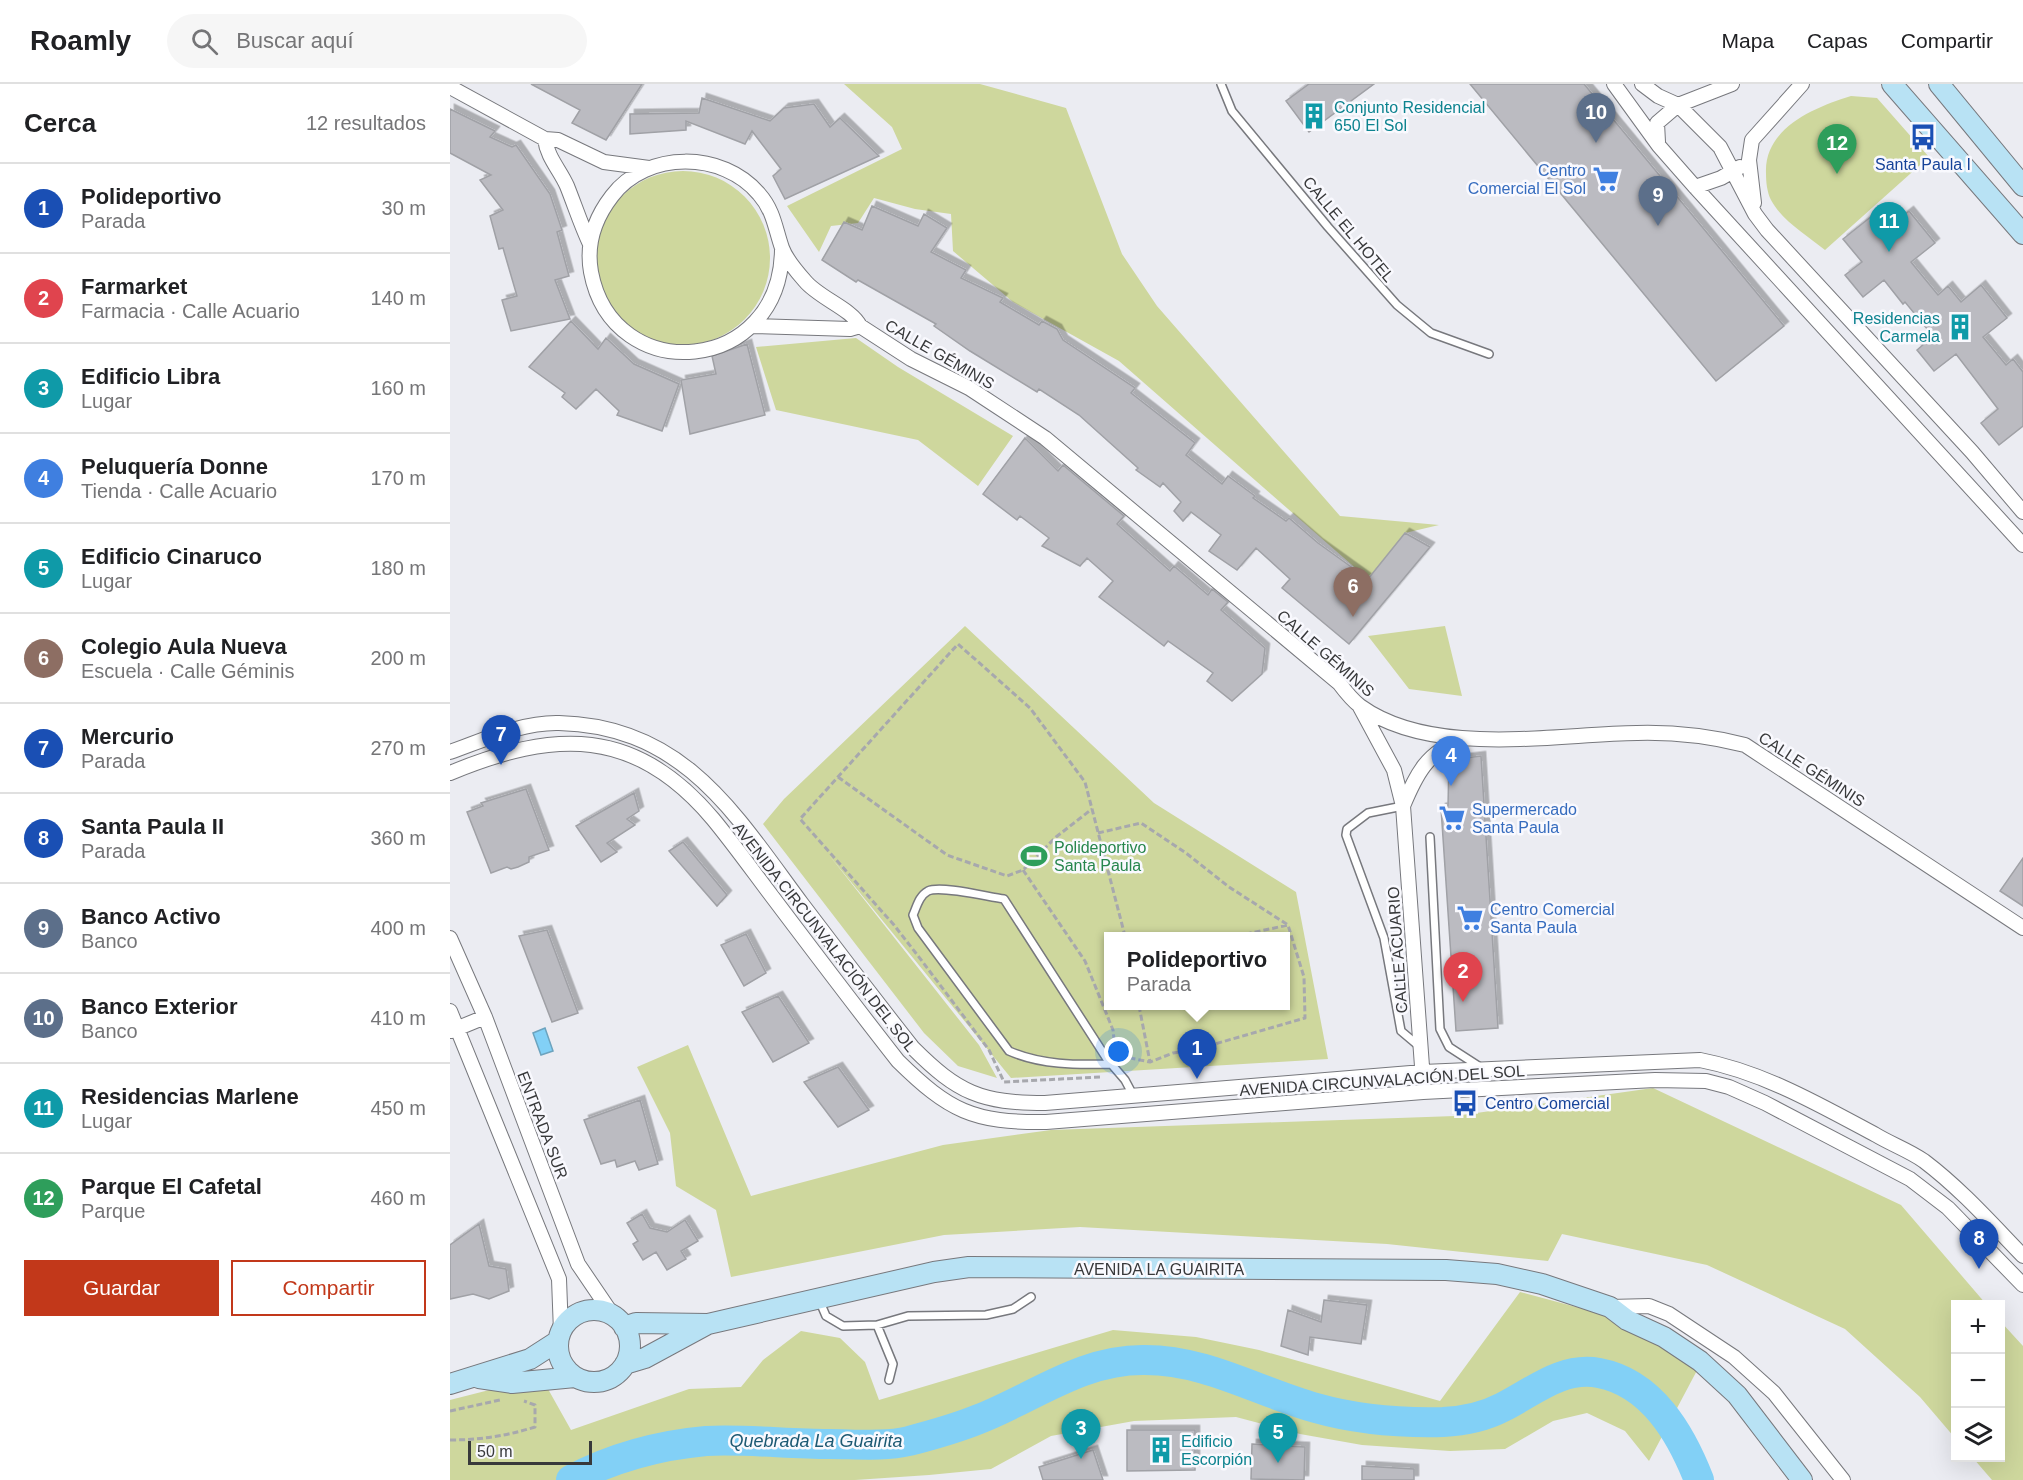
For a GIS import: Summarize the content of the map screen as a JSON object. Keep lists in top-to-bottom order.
{
  "streets": {
    "street": [
      "CALLE GÉMINIS",
      "AVENIDA CIRCUNVALACIÓN DEL SOL",
      "CALLE ACUARIO",
      "ENTRADA SUR",
      "AVENIDA LA GUAIRITA"
    ],
    "lane": ["CALLE EL HOTEL"]
  },
  "crossings": [
    ["CALLE GÉMINIS", "CALLE ACUARIO"],
    ["AVENIDA CIRCUNVALACIÓN DEL SOL", "CALLE ACUARIO"],
    ["ENTRADA SUR", "AVENIDA LA GUAIRITA"]
  ],
  "water": ["Quebrada La Guairita"],
  "places": {
    "building": ["Conjunto Residencial 650 El Sol", "Residencias Carmela", "Edificio Escorpión"],
    "bus stop": ["Santa Paula I", "Centro Comercial"],
    "supermarket": ["Centro Comercial El Sol", "Supermercado Santa Paula", "Centro Comercial Santa Paula"],
    "sports": ["Polideportivo Santa Paula"]
  },
  "scale_bar": "50 m",
  "page": {
    "header": "Roamly",
    "search": "Buscar aquí",
    "nav": ["Mapa", "Capas", "Compartir"],
    "heading": ["Cerca", "12 resultados"],
    "pins": [
      "10",
      "12",
      "9",
      "11",
      "6",
      "7",
      "4",
      "2",
      "1",
      "8",
      "3",
      "5"
    ],
    "list": [
      {
        "mark": "1",
        "name": "Polideportivo",
        "note": "Parada",
        "value": "30 m"
      },
      {
        "mark": "2",
        "name": "Farmarket",
        "note": "Farmacia · Calle Acuario",
        "value": "140 m"
      },
      {
        "mark": "3",
        "name": "Edificio Libra",
        "note": "Lugar",
        "value": "160 m"
      },
      {
        "mark": "4",
        "name": "Peluquería Donne",
        "note": "Tienda · Calle Acuario",
        "value": "170 m"
      },
      {
        "mark": "5",
        "name": "Edificio Cinaruco",
        "note": "Lugar",
        "value": "180 m"
      },
      {
        "mark": "6",
        "name": "Colegio Aula Nueva",
        "note": "Escuela · Calle Géminis",
        "value": "200 m"
      },
      {
        "mark": "7",
        "name": "Mercurio",
        "note": "Parada",
        "value": "270 m"
      },
      {
        "mark": "8",
        "name": "Santa Paula II",
        "note": "Parada",
        "value": "360 m"
      },
      {
        "mark": "9",
        "name": "Banco Activo",
        "note": "Banco",
        "value": "400 m"
      },
      {
        "mark": "10",
        "name": "Banco Exterior",
        "note": "Banco",
        "value": "410 m"
      },
      {
        "mark": "11",
        "name": "Residencias Marlene",
        "note": "Lugar",
        "value": "450 m"
      },
      {
        "mark": "12",
        "name": "Parque El Cafetal",
        "note": "Parque",
        "value": "460 m"
      }
    ],
    "popup": ["Polideportivo", "Parada"],
    "buttons": ["Guardar", "Compartir"],
    "map_buttons": ["+", "−"],
    "scale": "50 m"
  }
}
